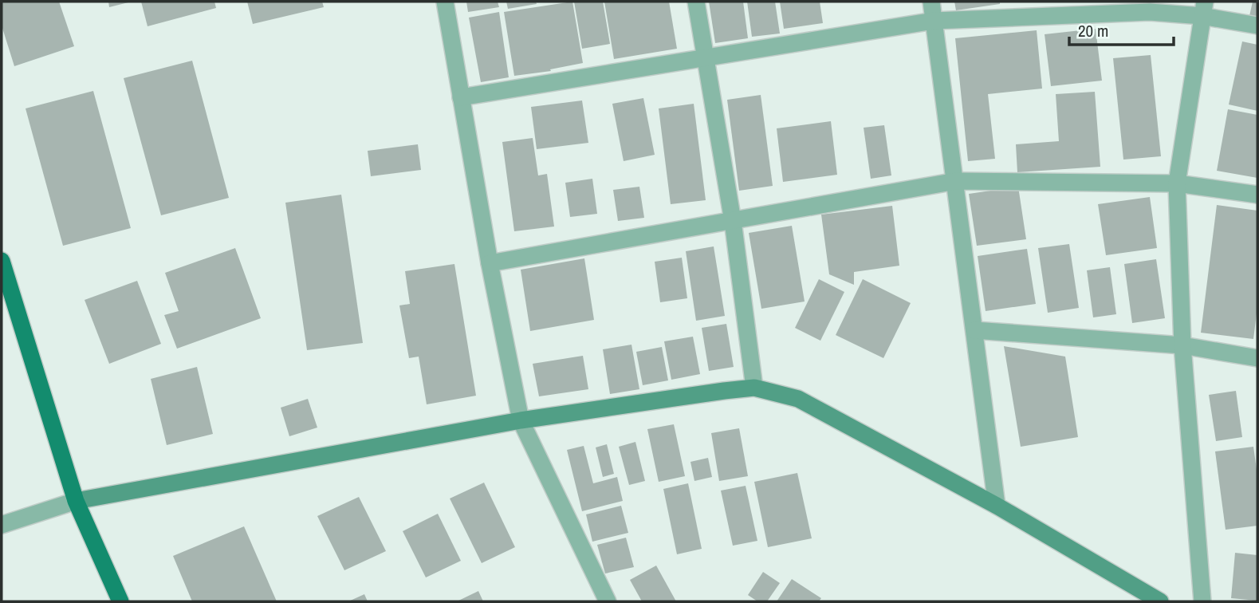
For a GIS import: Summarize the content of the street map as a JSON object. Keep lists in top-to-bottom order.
{
  "scale_bar": "20 m"
}
